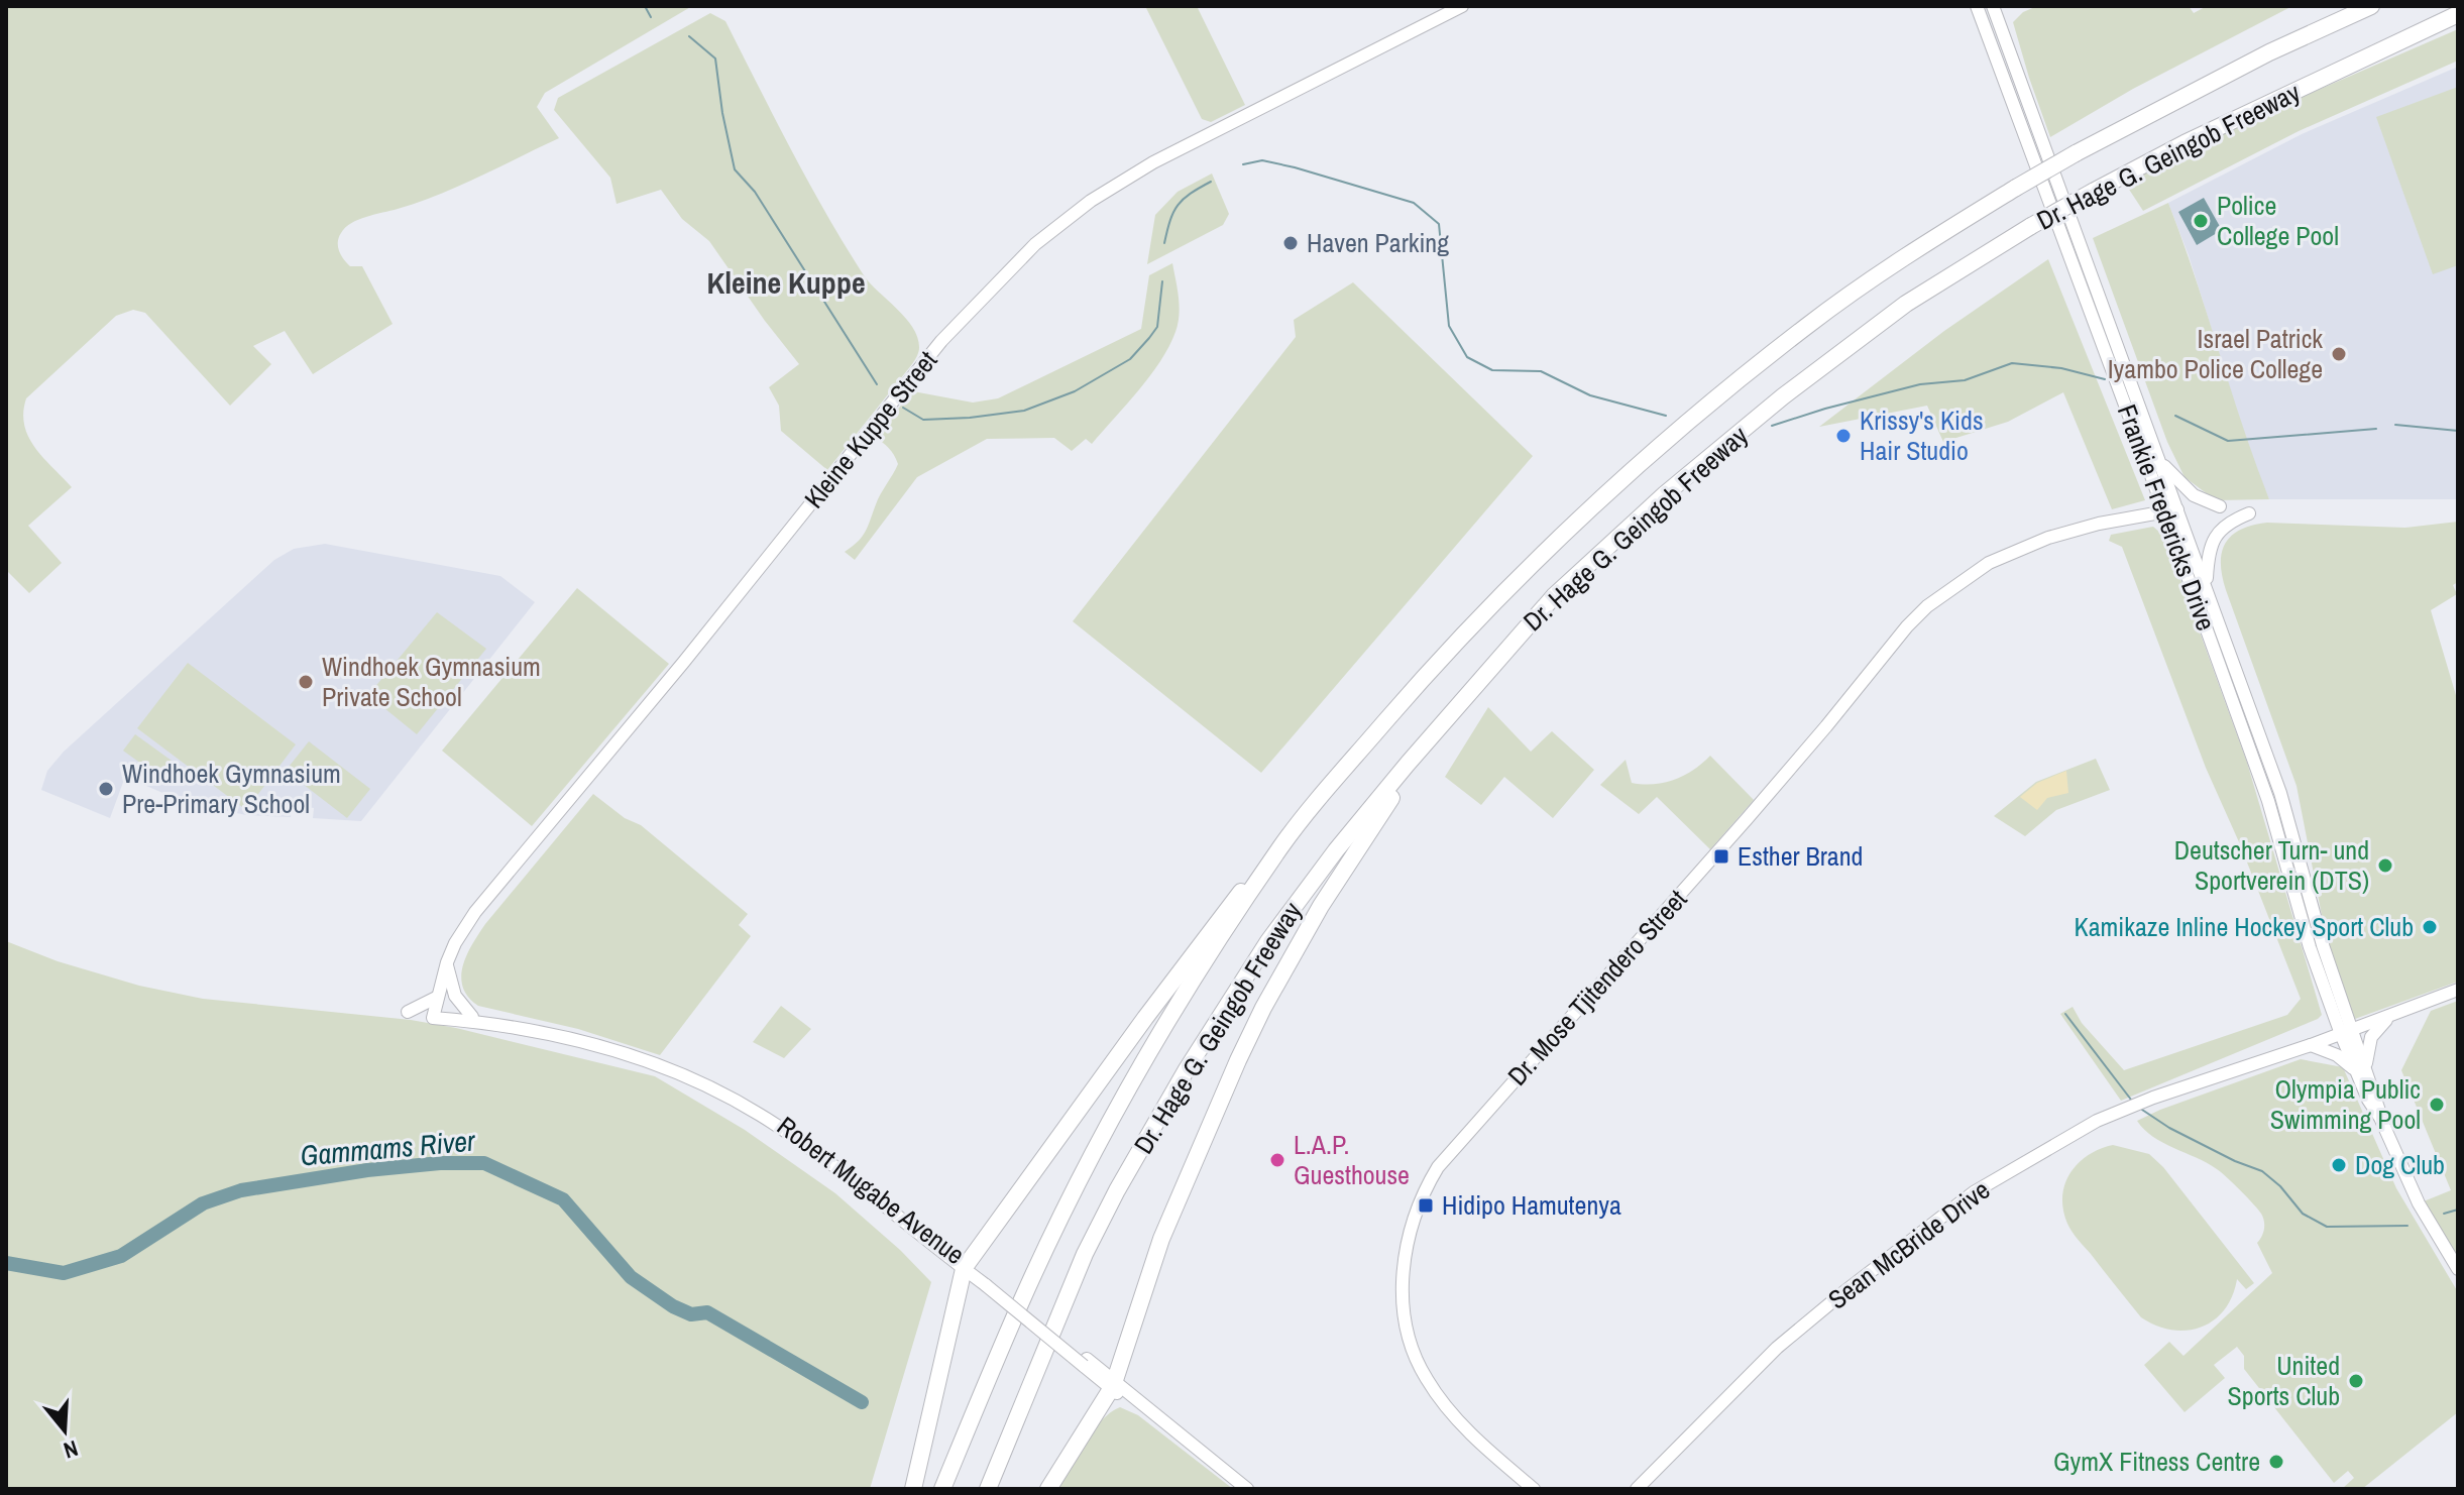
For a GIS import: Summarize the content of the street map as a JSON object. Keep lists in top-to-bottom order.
{
  "streets": {
    "highway": ["Dr. Hage G. Geingob Freeway"],
    "street": [
      "Kleine Kuppe Street",
      "Frankie Fredericks Drive",
      "Dr. Mose Tjitendero Street",
      "Robert Mugabe Avenue",
      "Sean McBride Drive"
    ]
  },
  "crossings": [
    ["Kleine Kuppe Street", "Robert Mugabe Avenue"],
    ["Frankie Fredericks Drive", "Dr. Mose Tjitendero Street"],
    ["Frankie Fredericks Drive", "Sean McBride Drive"]
  ],
  "districts": ["Kleine Kuppe"],
  "water": ["Gammams River"],
  "places": {
    "other": [
      "Police College Pool",
      "Haven Parking",
      "Israel Patrick Iyambo Police College",
      "Krissy's Kids Hair Studio",
      "Windhoek Gymnasium Private School",
      "Windhoek Gymnasium Pre-Primary School",
      "Deutscher Turn- und Sportverein (DTS)",
      "Kamikaze Inline Hockey Sport Club",
      "Olympia Public Swimming Pool",
      "L.A.P. Guesthouse",
      "Dog Club",
      "United Sports Club",
      "GymX Fitness Centre"
    ],
    "transit": ["Esther Brand", "Hidipo Hamutenya"]
  },
  "north": "bottom"
}
